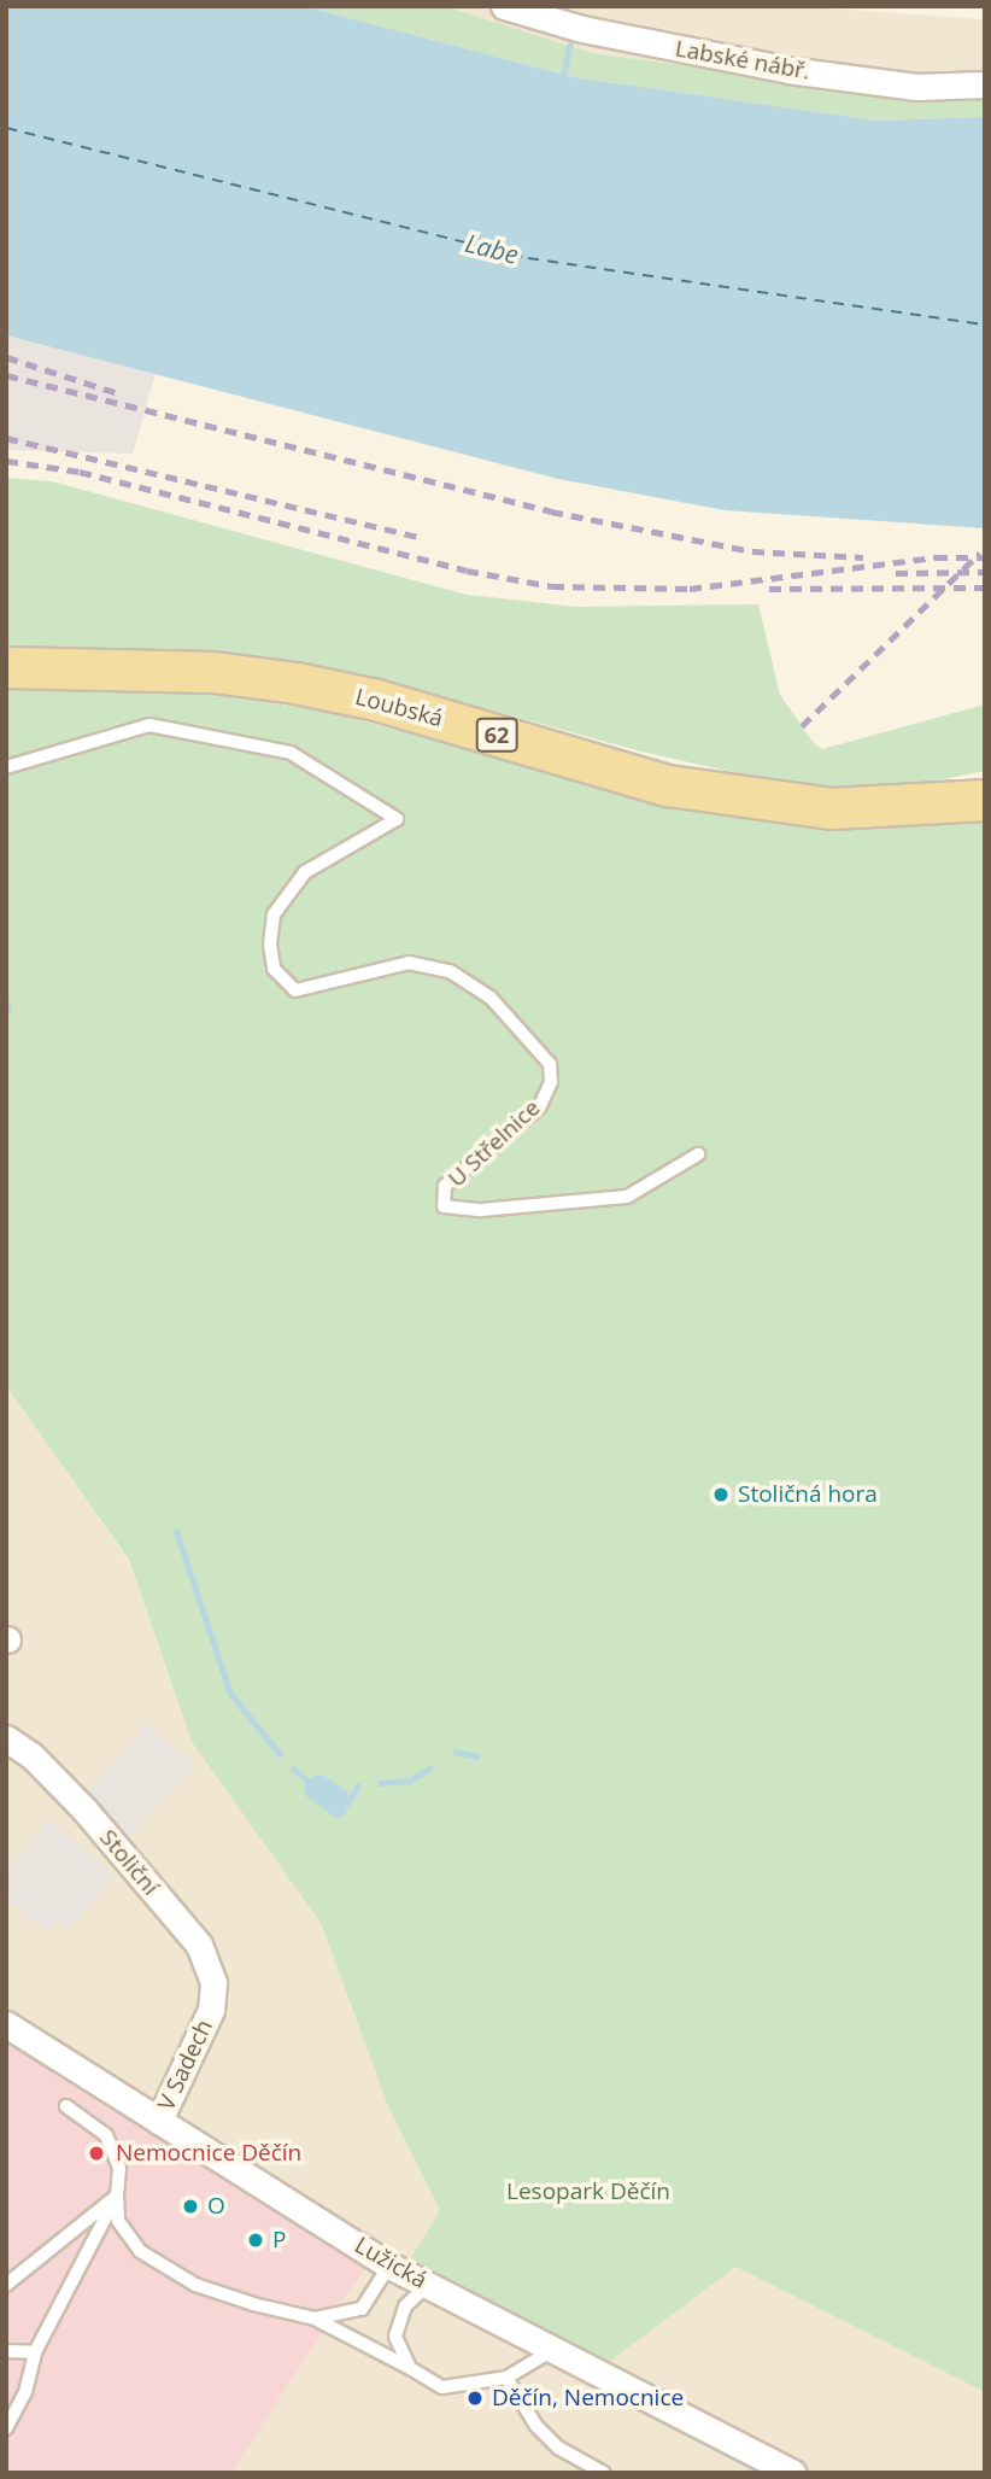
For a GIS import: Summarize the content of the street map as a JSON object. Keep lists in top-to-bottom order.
{
  "streets": {
    "main road": ["Loubská", "62"],
    "street": [
      "Labské nábř.",
      "Stoliční",
      "V Sadech",
      "Lužická"
    ],
    "lane": ["U Střelnice"]
  },
  "crossings": [
    ["Stoliční", "V Sadech"],
    ["V Sadech", "Lužická"]
  ],
  "water": ["Labe"],
  "parks": ["Lesopark Děčín"],
  "places": [
    "Stoličná hora",
    "Nemocnice Děčín",
    "O",
    "P",
    "Děčín, Nemocnice"
  ]
}
